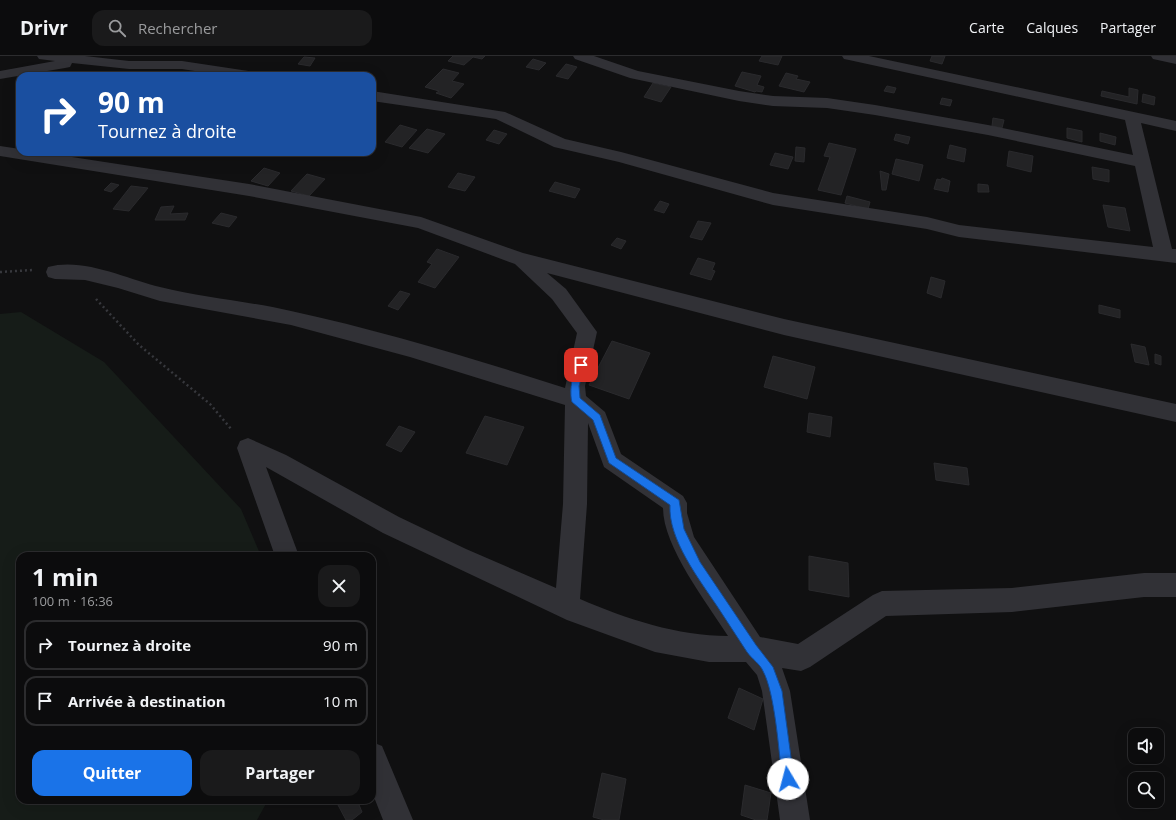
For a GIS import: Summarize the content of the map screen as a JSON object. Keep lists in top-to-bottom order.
{
  "page": {
    "header": "Drivr",
    "search": "Rechercher",
    "nav": ["Carte", "Calques", "Partager"],
    "turn": ["90 m", "Tournez à droite"],
    "heading": ["1 min", "100 m · 16:36"],
    "list": [
      {
        "name": "Tournez à droite",
        "value": "90 m"
      },
      {
        "name": "Arrivée à destination",
        "value": "10 m"
      }
    ],
    "buttons": ["Quitter", "Partager"]
  }
}
